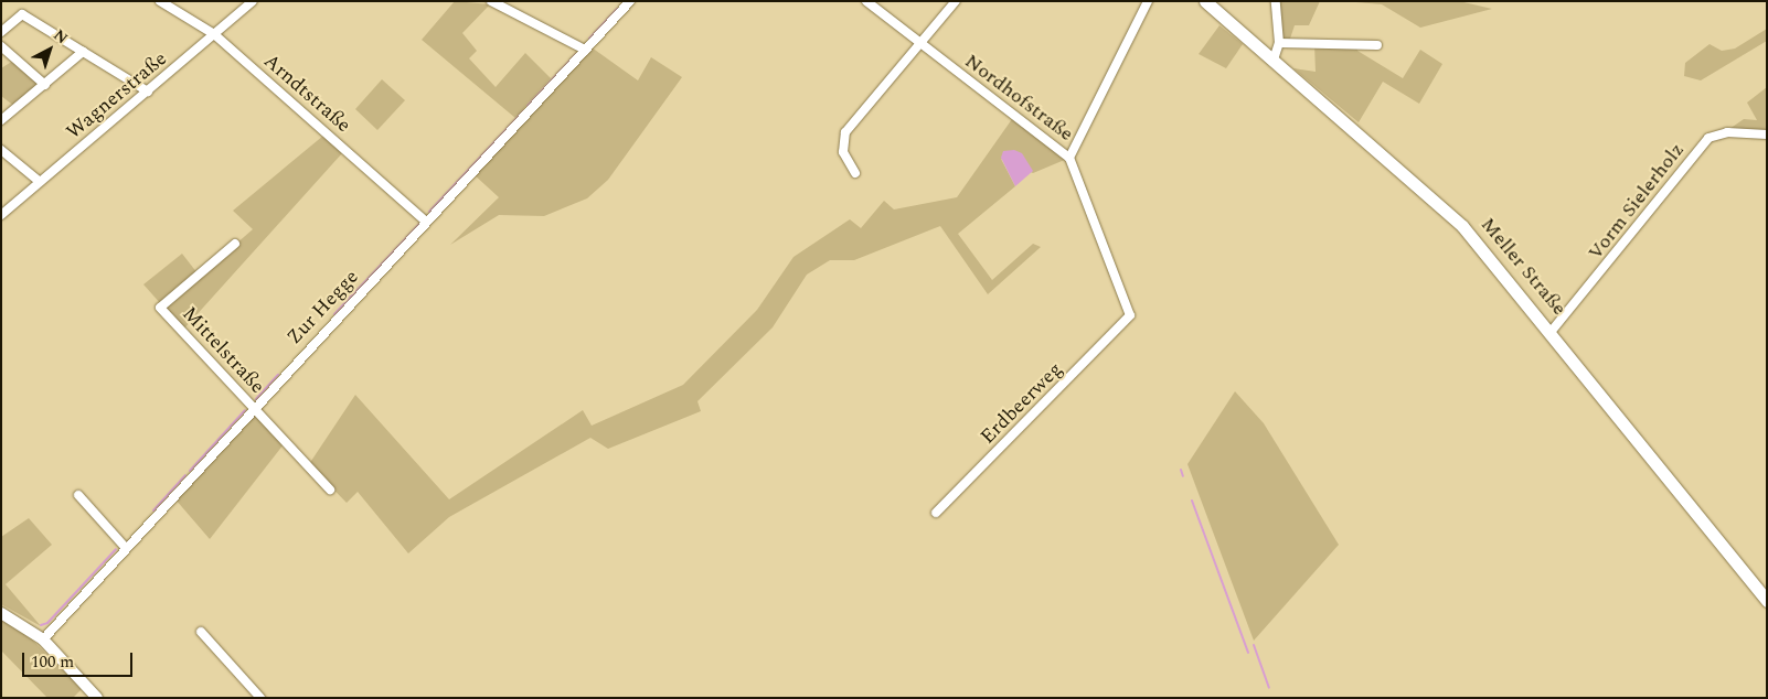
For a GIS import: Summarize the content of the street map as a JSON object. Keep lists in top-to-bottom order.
{
  "streets": {
    "main road": ["Meller Straße"],
    "street": [
      "Arndtstraße",
      "Wagnerstraße",
      "Nordhofstraße",
      "Vorm Sielerholz",
      "Zur Hegge",
      "Mittelstraße",
      "Erdbeerweg"
    ]
  },
  "crossings": [
    ["Arndtstraße", "Wagnerstraße"],
    ["Arndtstraße", "Zur Hegge"],
    ["Nordhofstraße", "Erdbeerweg"],
    ["Vorm Sielerholz", "Meller Straße"],
    ["Zur Hegge", "Mittelstraße"]
  ],
  "scale_bar": "100 m",
  "north": "top right"
}
